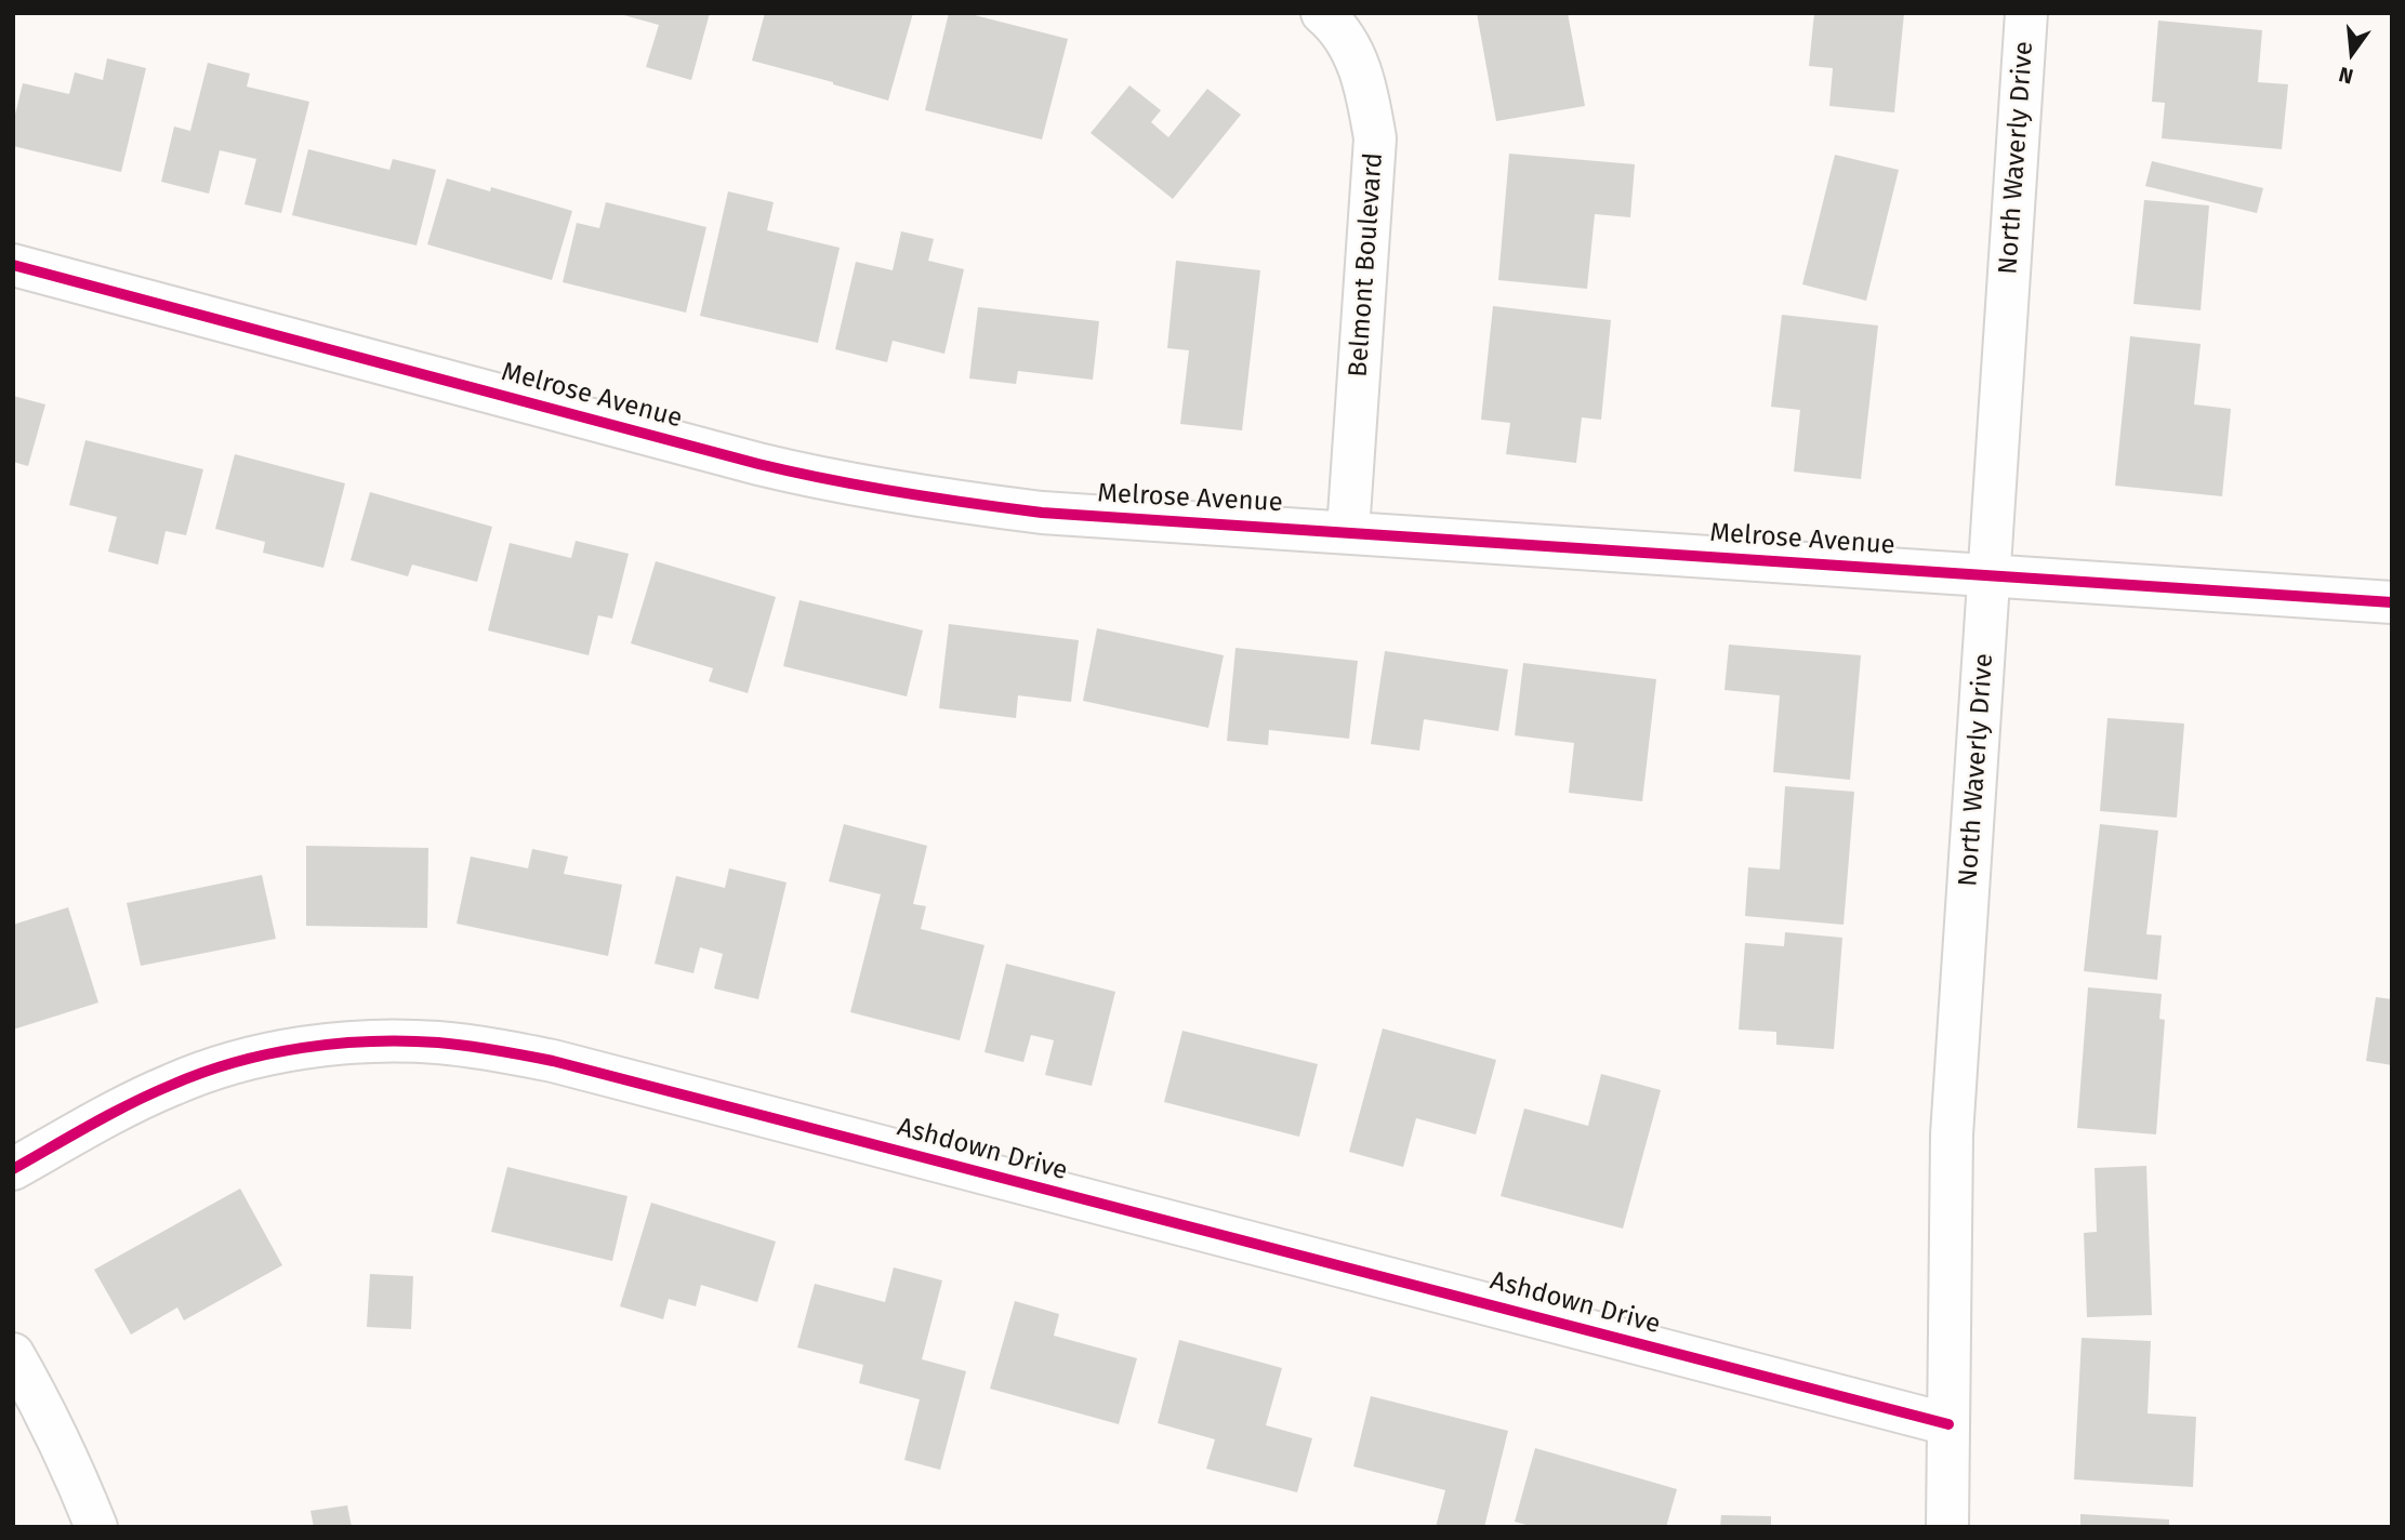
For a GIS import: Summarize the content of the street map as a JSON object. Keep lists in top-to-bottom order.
{
  "streets": {
    "street": [
      "North Waverly Drive",
      "Belmont Boulevard",
      "Melrose Avenue",
      "Ashdown Drive"
    ]
  },
  "crossings": [
    ["North Waverly Drive", "Melrose Avenue"],
    ["North Waverly Drive", "Ashdown Drive"],
    ["Belmont Boulevard", "Melrose Avenue"]
  ],
  "north": "bottom"
}
